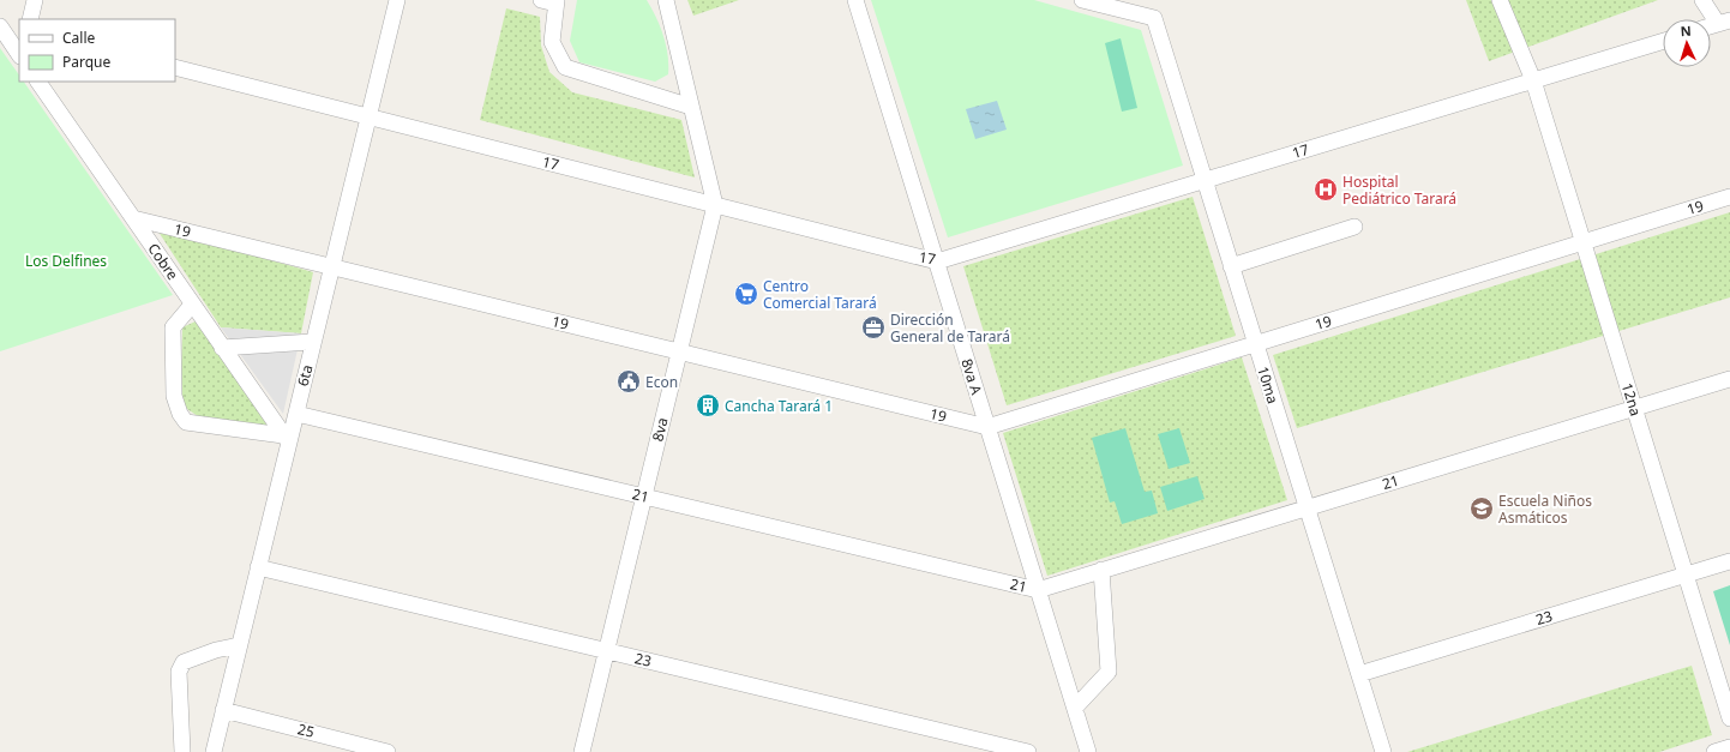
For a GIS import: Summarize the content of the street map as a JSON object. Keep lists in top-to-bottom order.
{
  "streets": {
    "street": [
      "17",
      "19",
      "Cobre",
      "6ta",
      "8va A",
      "10ma",
      "12na",
      "8va",
      "21",
      "23",
      "25"
    ]
  },
  "crossings": [
    ["17", "6ta"],
    ["17", "8va A"],
    ["17", "10ma"],
    ["17", "12na"],
    ["17", "8va"],
    ["19", "Cobre"],
    ["19", "6ta"],
    ["19", "8va A"],
    ["19", "10ma"],
    ["19", "12na"],
    ["19", "8va"],
    ["Cobre", "6ta"],
    ["6ta", "21"],
    ["6ta", "23"],
    ["6ta", "25"],
    ["8va A", "21"],
    ["10ma", "21"],
    ["10ma", "23"],
    ["12na", "21"],
    ["12na", "23"],
    ["8va", "21"],
    ["8va", "23"]
  ],
  "parks": ["Los Delfines"],
  "places": {
    "hospital": ["Hospital Pediátrico Tarará"],
    "supermarket": ["Centro Comercial Tarará"],
    "office": ["Dirección General de Tarará"],
    "public building": ["Econ"],
    "building": ["Cancha Tarará 1"],
    "school or university": ["Escuela Niños Asmáticos"]
  },
  "legend": ["Calle", "Parque"],
  "north": "top"
}
